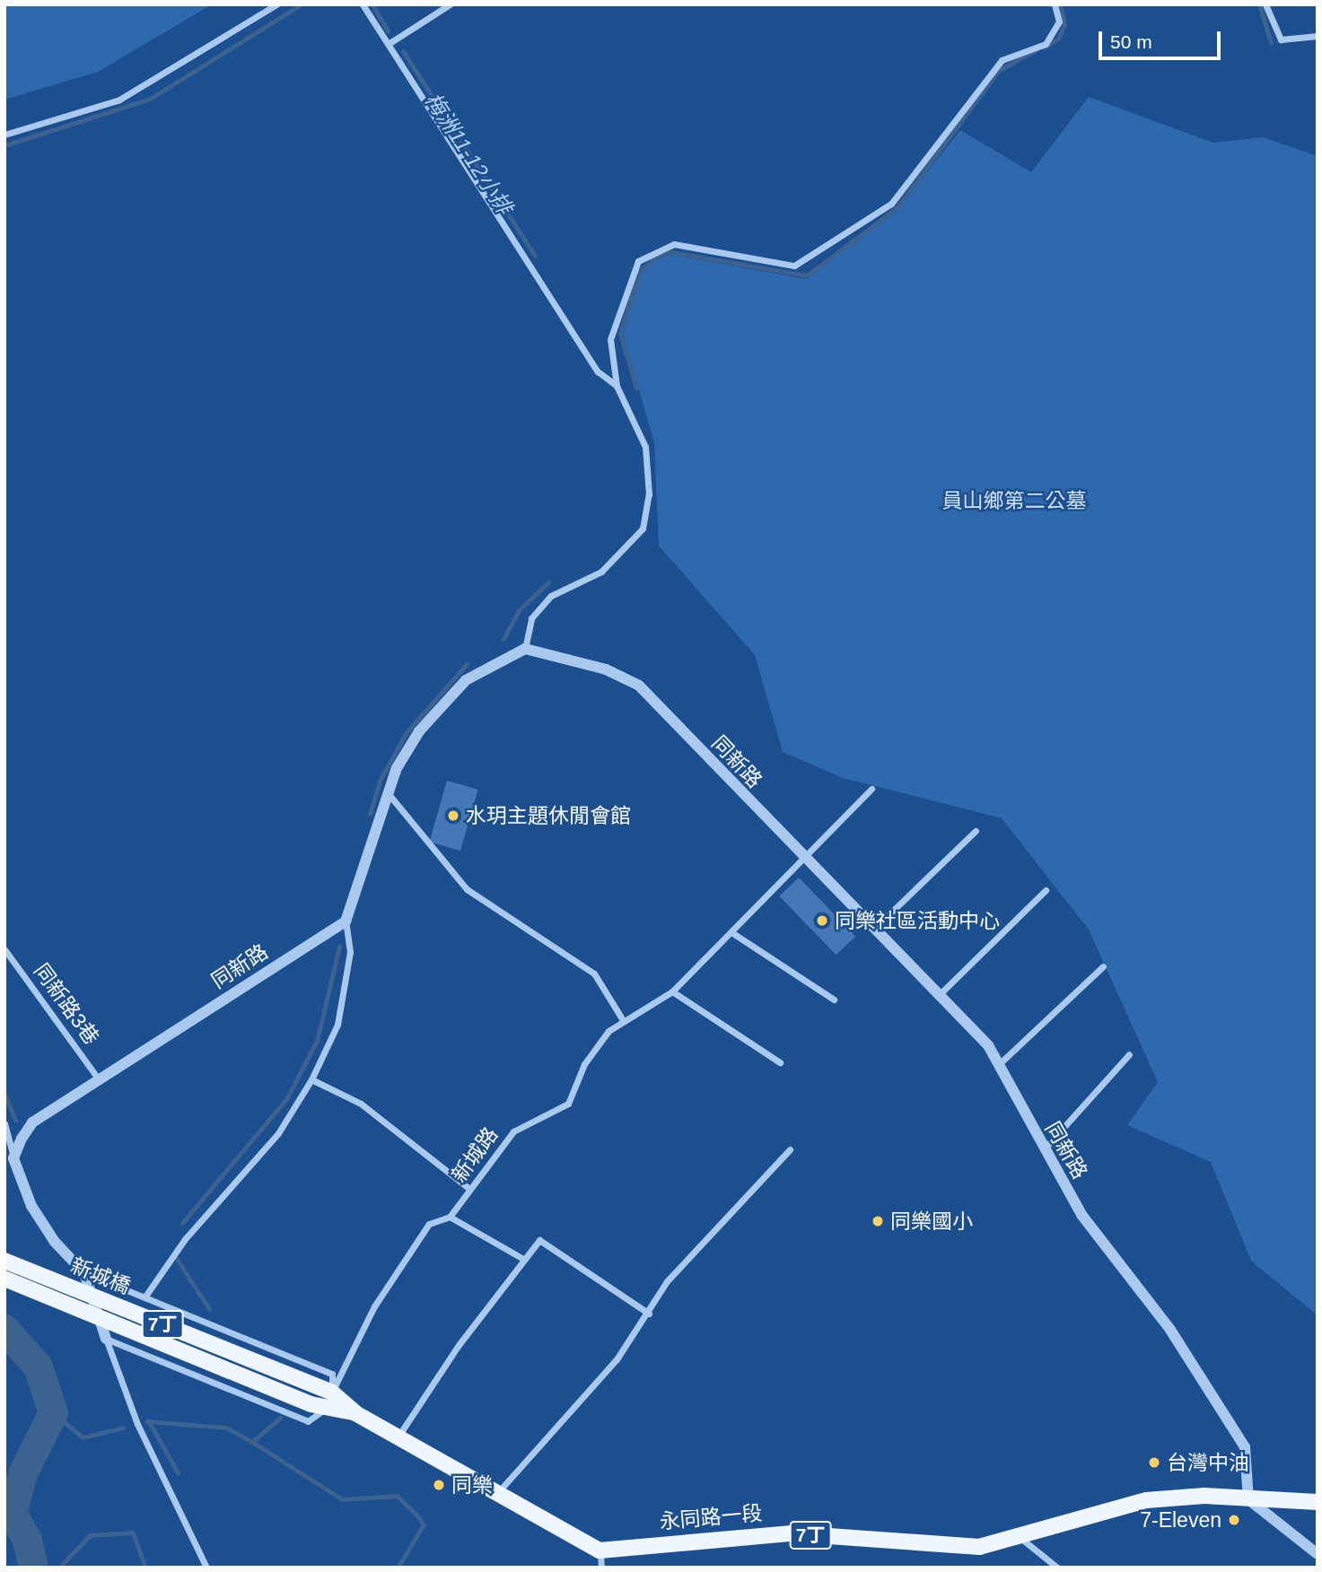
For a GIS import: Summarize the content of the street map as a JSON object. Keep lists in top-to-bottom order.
{
  "streets": {
    "main road": ["新城橋", "7丁", "永同路一段"],
    "street": ["同新路", "同新路3巷", "新城路"]
  },
  "crossings": [
    ["同新路", "同新路3巷"],
    ["同新路", "新城路"],
    ["同新路", "7丁"],
    ["同新路", "永同路一段"],
    ["新城路", "新城橋"],
    ["新城路", "7丁"],
    ["新城橋", "7丁"],
    ["7丁", "永同路一段"]
  ],
  "water": ["梅洲11-12小排"],
  "parks": ["員山鄉第二公墓"],
  "places": [
    "水玥主題休閒會館",
    "同樂社區活動中心",
    "同樂國小",
    "台灣中油",
    "同樂",
    "7-Eleven"
  ],
  "scale_bar": "50 m"
}
